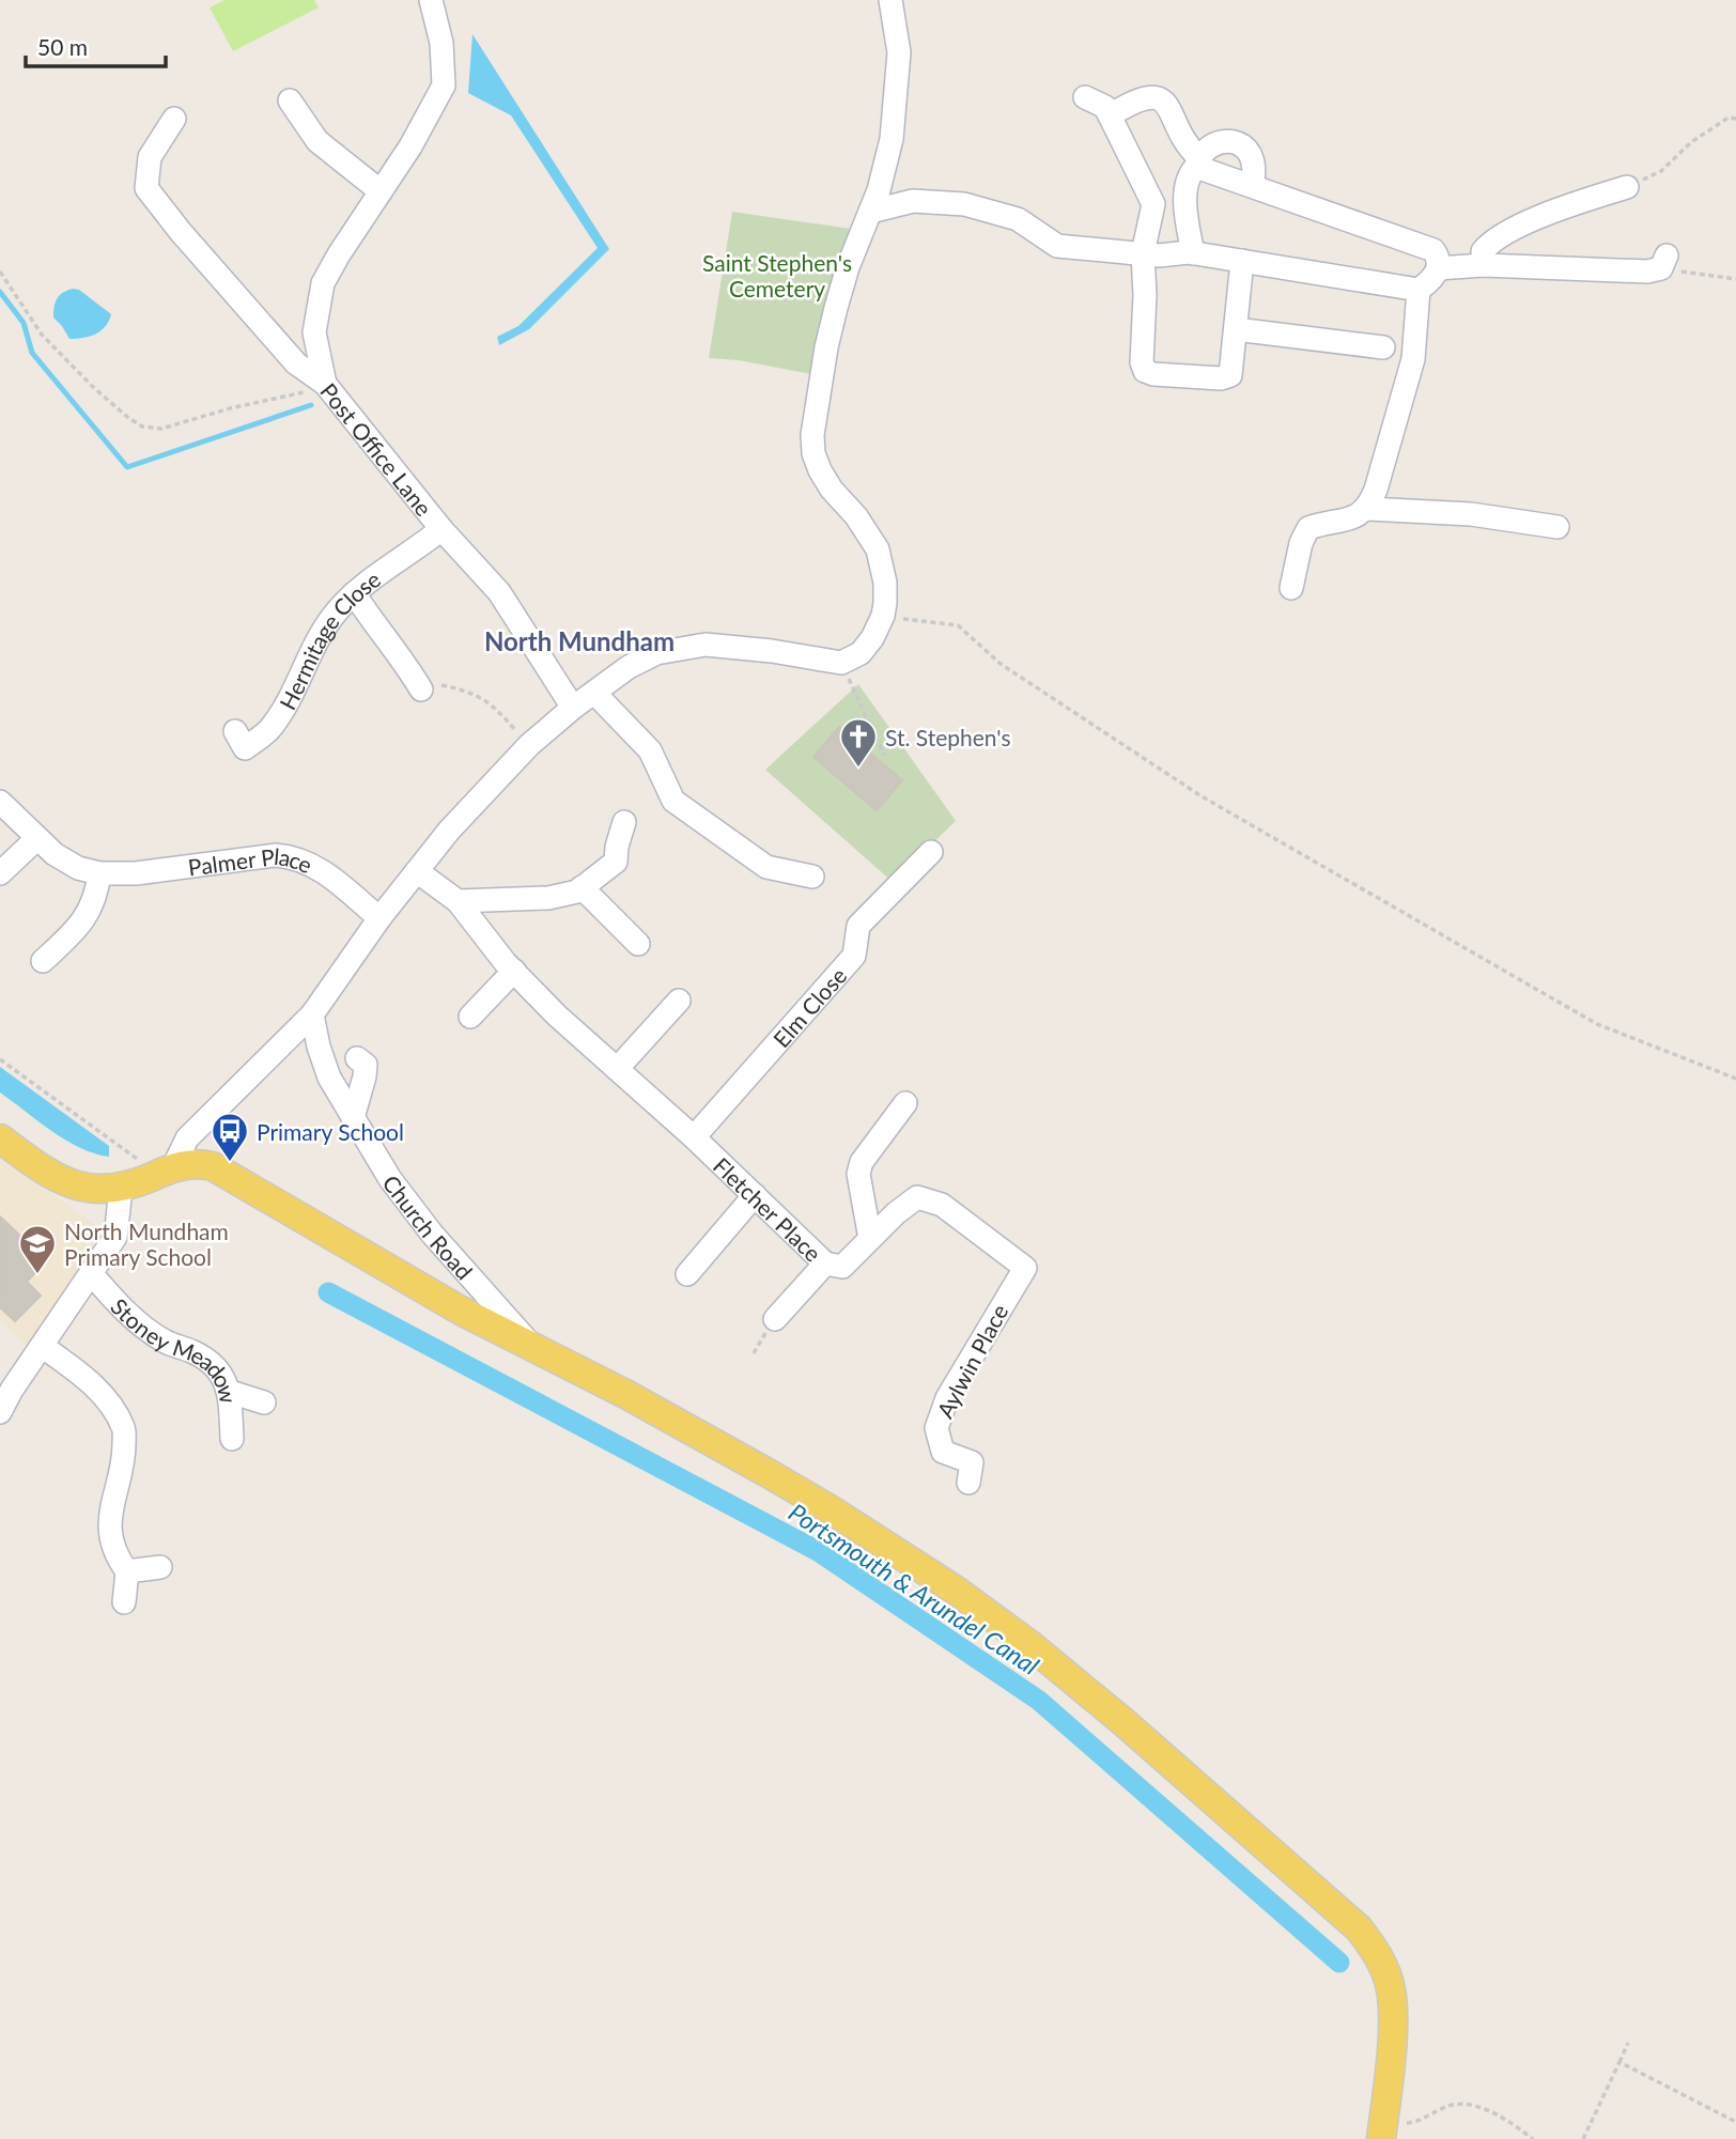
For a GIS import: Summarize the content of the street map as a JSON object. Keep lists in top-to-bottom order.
{
  "streets": {
    "street": [
      "Post Office Lane",
      "Hermitage Close",
      "Palmer Place",
      "Elm Close",
      "Fletcher Place",
      "Church Road",
      "Stoney Meadow",
      "Aylwin Place"
    ]
  },
  "crossings": [
    ["Post Office Lane", "Hermitage Close"],
    ["Elm Close", "Fletcher Place"],
    ["Fletcher Place", "Aylwin Place"]
  ],
  "districts": ["North Mundham"],
  "water": ["Portsmouth & Arundel Canal"],
  "parks": ["Saint Stephen's Cemetery"],
  "places": {
    "church": ["St. Stephen's"],
    "bus stop": ["Primary School"],
    "school or university": ["North Mundham Primary School"]
  },
  "scale_bar": "50 m"
}
